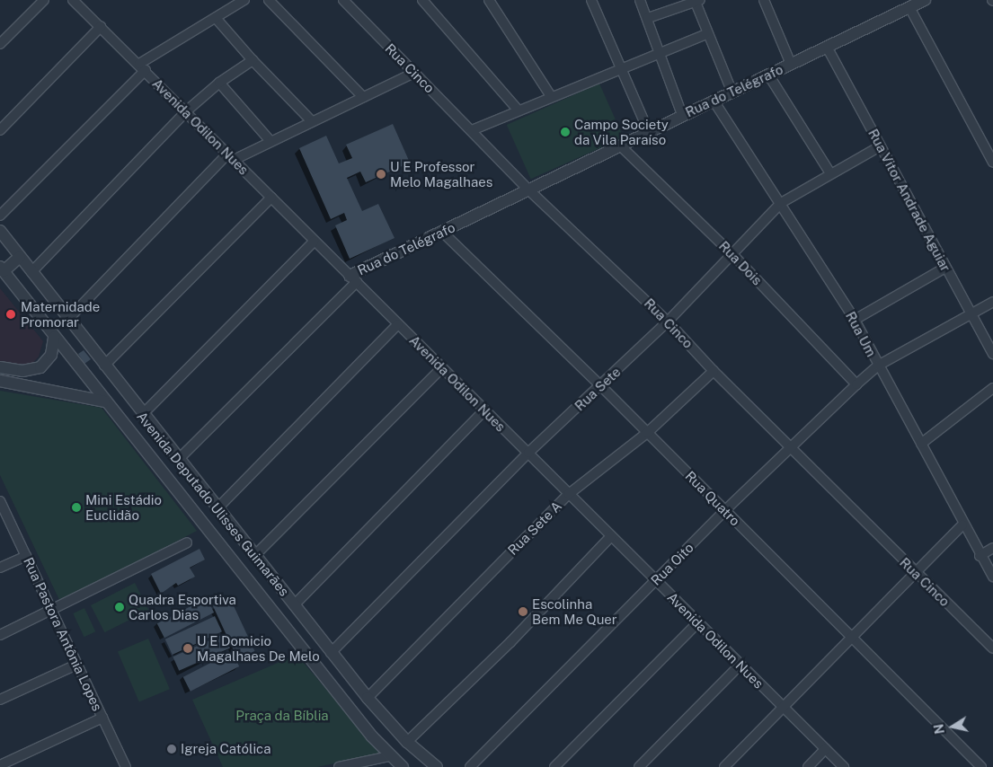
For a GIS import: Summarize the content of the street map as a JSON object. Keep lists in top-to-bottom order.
{
  "streets": {
    "street": [
      "Rua Cinco",
      "Rua do Telégrafo",
      "Avenida Odilon Nues",
      "Rua Vitor Andrade Aguiar",
      "Rua Dois",
      "Rua Um",
      "Rua Sete",
      "Rua Quatro",
      "Avenida Deputado Ulisses Guimarães",
      "Rua Sete A",
      "Rua Oito",
      "Rua Pastora Antônia Lopes"
    ]
  },
  "crossings": [
    ["Rua Cinco", "Rua do Telégrafo"],
    ["Rua Cinco", "Rua Sete"],
    ["Rua Cinco", "Rua Sete A"],
    ["Rua Cinco", "Rua Oito"],
    ["Rua do Telégrafo", "Avenida Odilon Nues"],
    ["Rua do Telégrafo", "Rua Vitor Andrade Aguiar"],
    ["Rua do Telégrafo", "Rua Dois"],
    ["Rua do Telégrafo", "Rua Um"],
    ["Rua do Telégrafo", "Rua Quatro"],
    ["Avenida Odilon Nues", "Rua Sete"],
    ["Avenida Odilon Nues", "Rua Sete A"],
    ["Avenida Odilon Nues", "Rua Oito"],
    ["Rua Vitor Andrade Aguiar", "Rua Sete"],
    ["Rua Dois", "Rua Sete"],
    ["Rua Dois", "Rua Oito"],
    ["Rua Um", "Rua Sete"],
    ["Rua Um", "Rua Oito"],
    ["Rua Sete", "Rua Quatro"],
    ["Rua Sete", "Avenida Deputado Ulisses Guimarães"],
    ["Rua Quatro", "Rua Sete A"],
    ["Rua Quatro", "Rua Oito"],
    ["Avenida Deputado Ulisses Guimarães", "Rua Sete A"]
  ],
  "parks": ["Praça da Bíblia"],
  "places": [
    "Campo Society da Vila Paraíso",
    "U E Professor Melo Magalhaes",
    "Maternidade Promorar",
    "Mini Estádio Euclidão",
    "Quadra Esportiva Carlos Dias",
    "Escolinha Bem Me Quer",
    "U E Domicio Magalhaes De Melo",
    "Igreja Católica"
  ],
  "north": "left"
}
